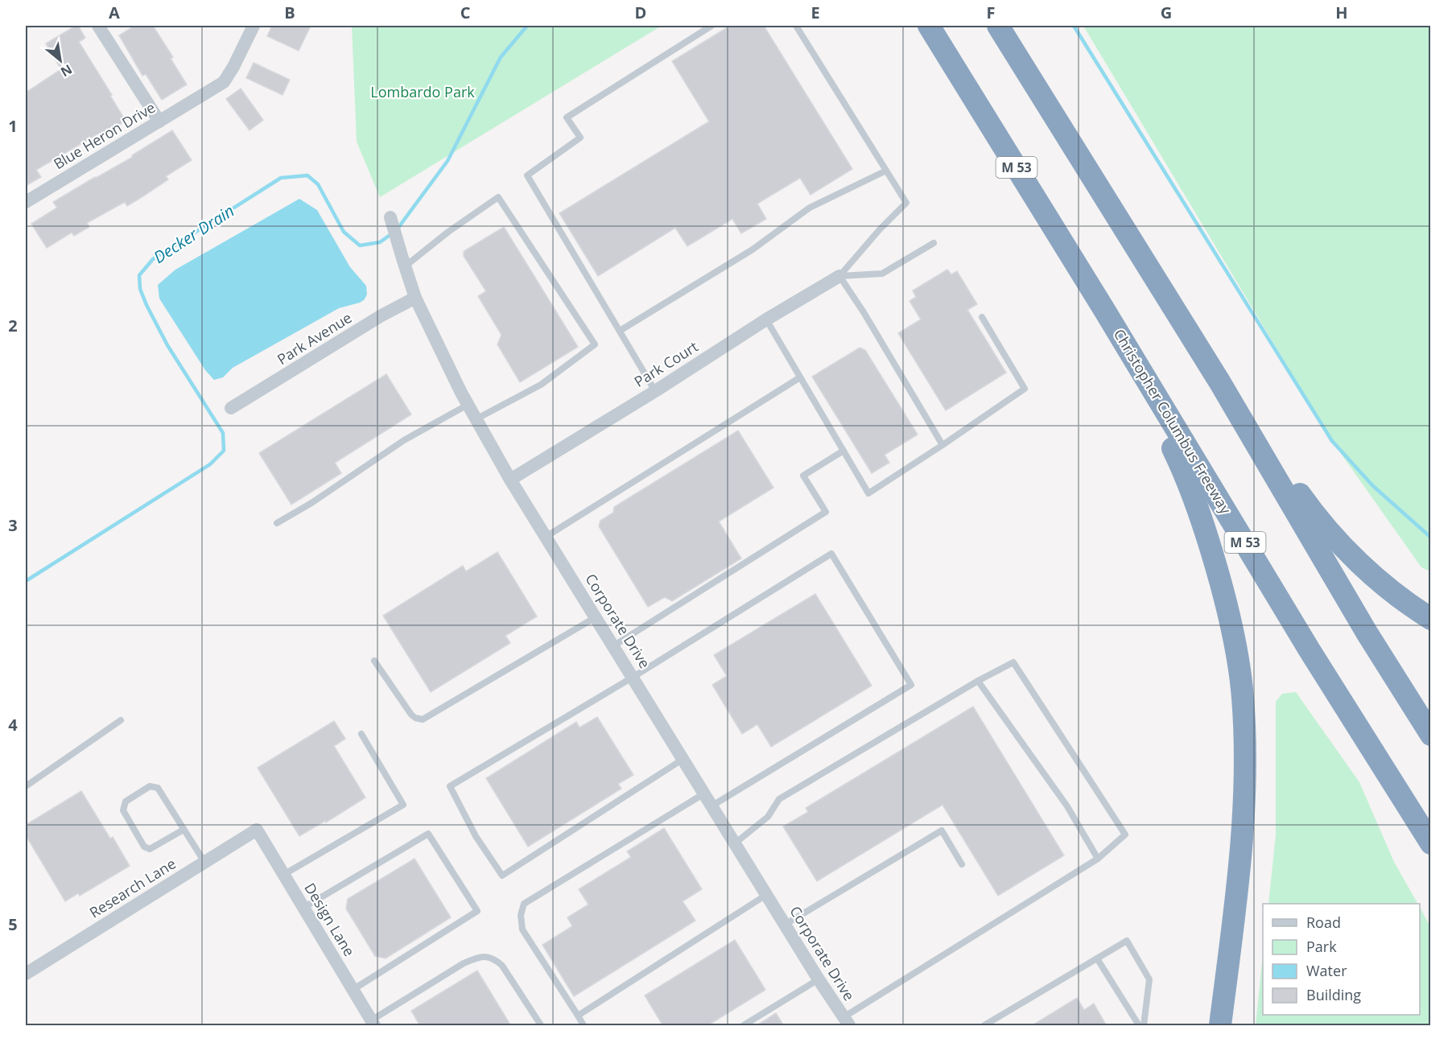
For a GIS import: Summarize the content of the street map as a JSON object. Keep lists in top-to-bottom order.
{
  "streets": {
    "highway": ["M 53", "Christopher Columbus Freeway"],
    "street": [
      "Blue Heron Drive",
      "Park Avenue",
      "Park Court",
      "Corporate Drive",
      "Research Lane",
      "Design Lane"
    ]
  },
  "crossings": [
    ["Park Avenue", "Corporate Drive"],
    ["Park Court", "Corporate Drive"],
    ["Research Lane", "Design Lane"]
  ],
  "water": ["Decker Drain"],
  "parks": ["Lombardo Park"],
  "legend": [
    "Road",
    "Park",
    "Water",
    "Building"
  ],
  "north": "bottom right",
  "grid": {
    "columns": [
      "A",
      "B",
      "C",
      "D",
      "E",
      "F",
      "G",
      "H"
    ],
    "rows": [
      "1",
      "2",
      "3",
      "4",
      "5"
    ]
  }
}
